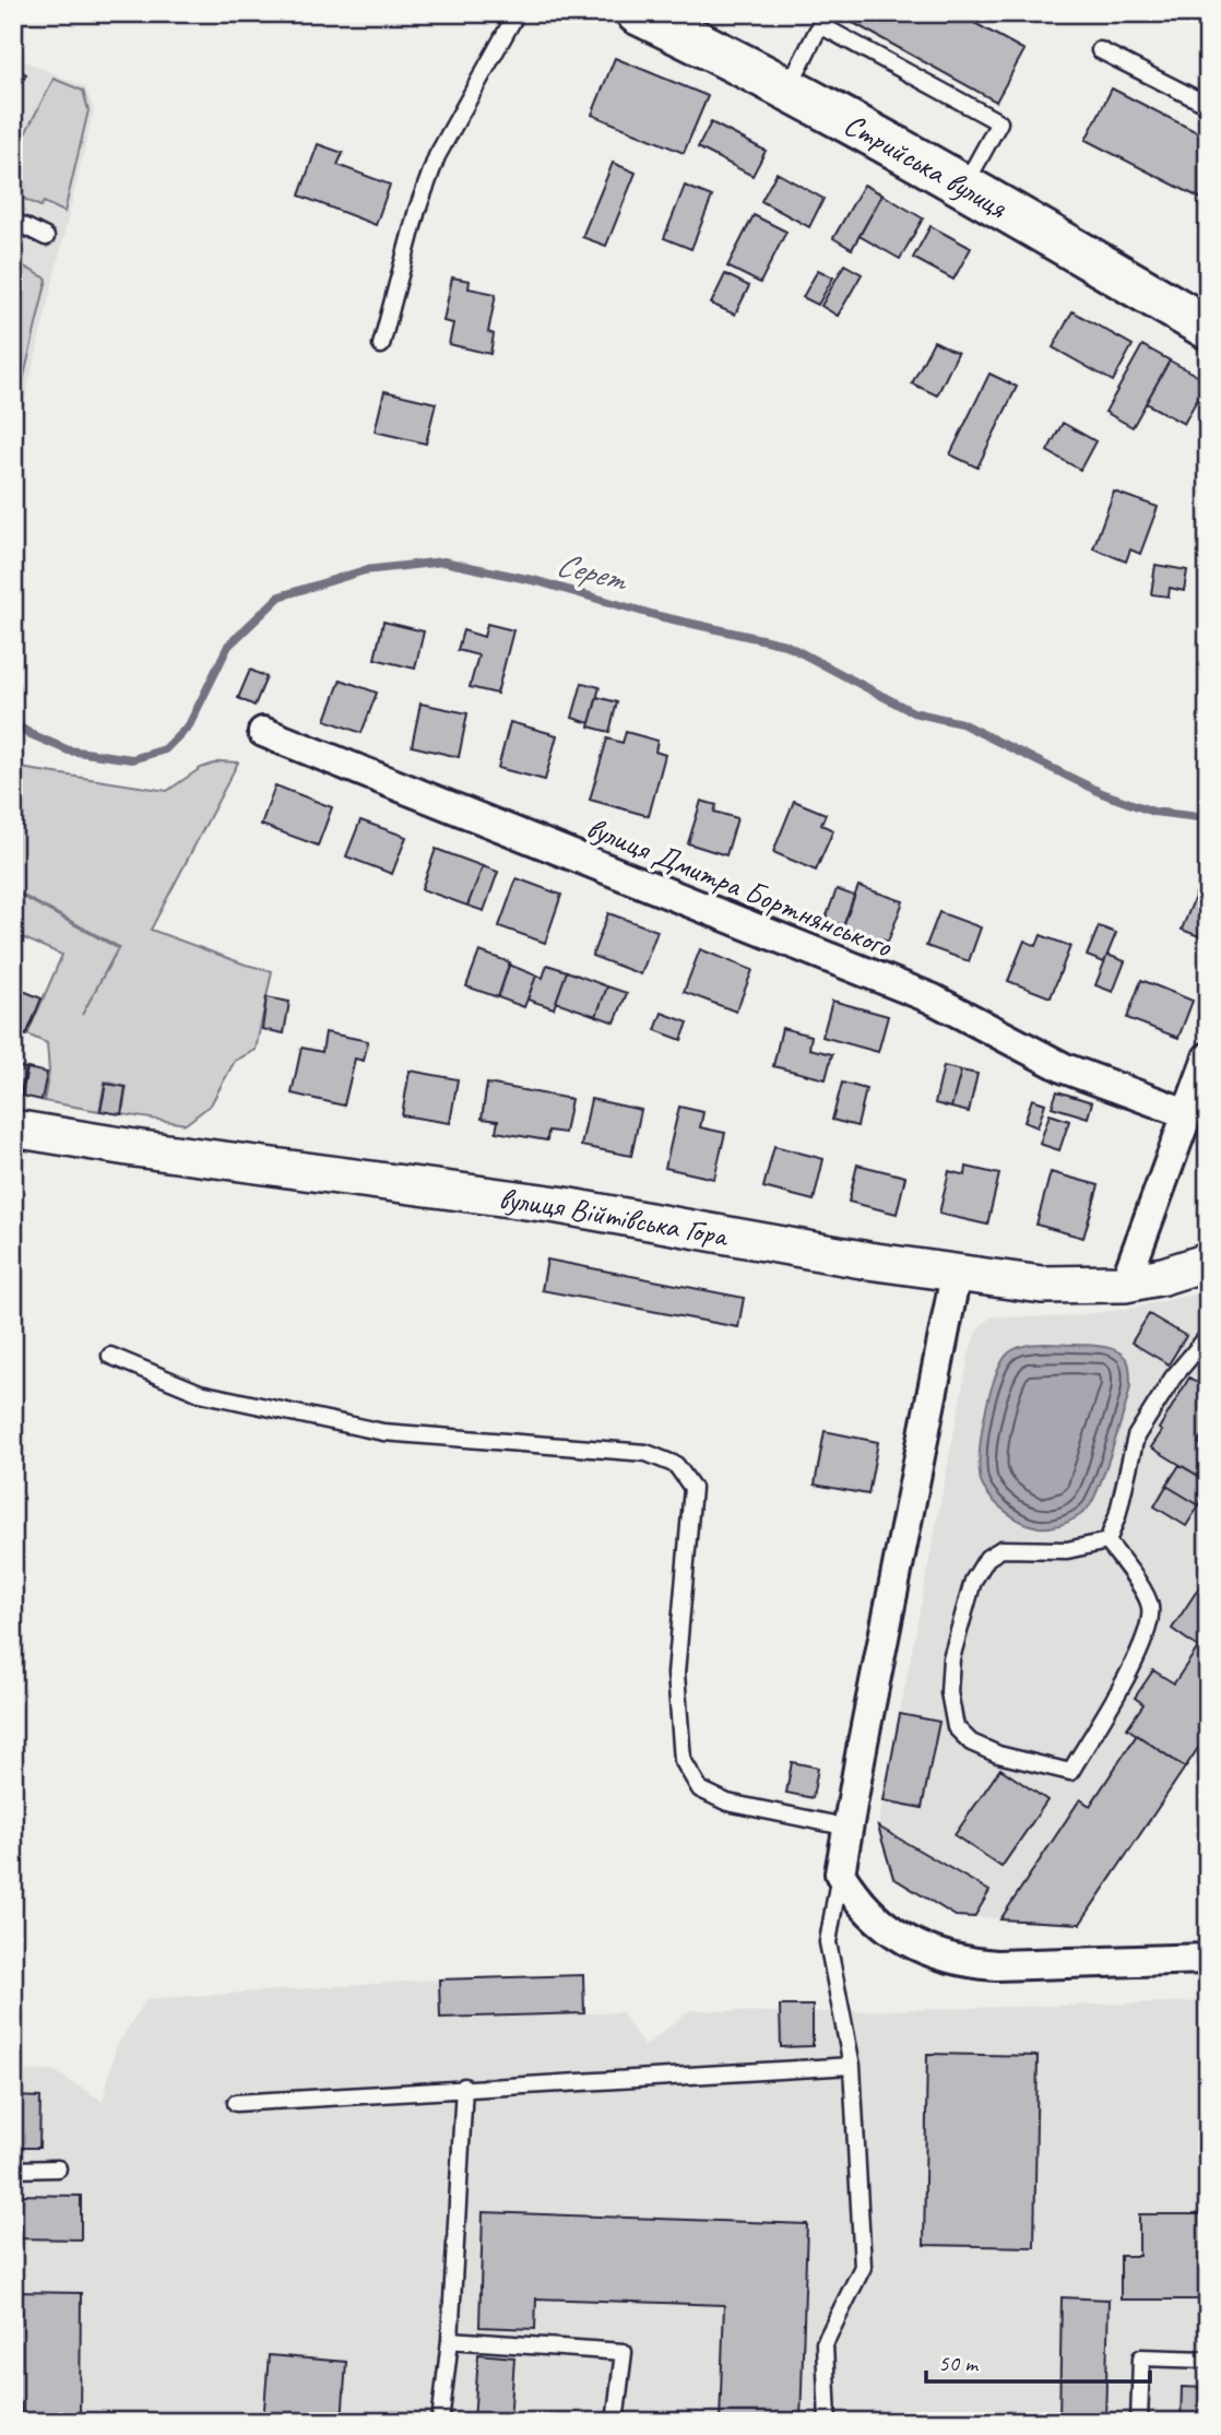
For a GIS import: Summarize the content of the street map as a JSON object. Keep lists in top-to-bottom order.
{
  "streets": {
    "main road": ["Стрийська вулиця"],
    "street": ["вулиця Дмитра Бортнянського", "вулиця Війтівська Гора"]
  },
  "water": ["Серет"],
  "scale_bar": "50 m"
}
